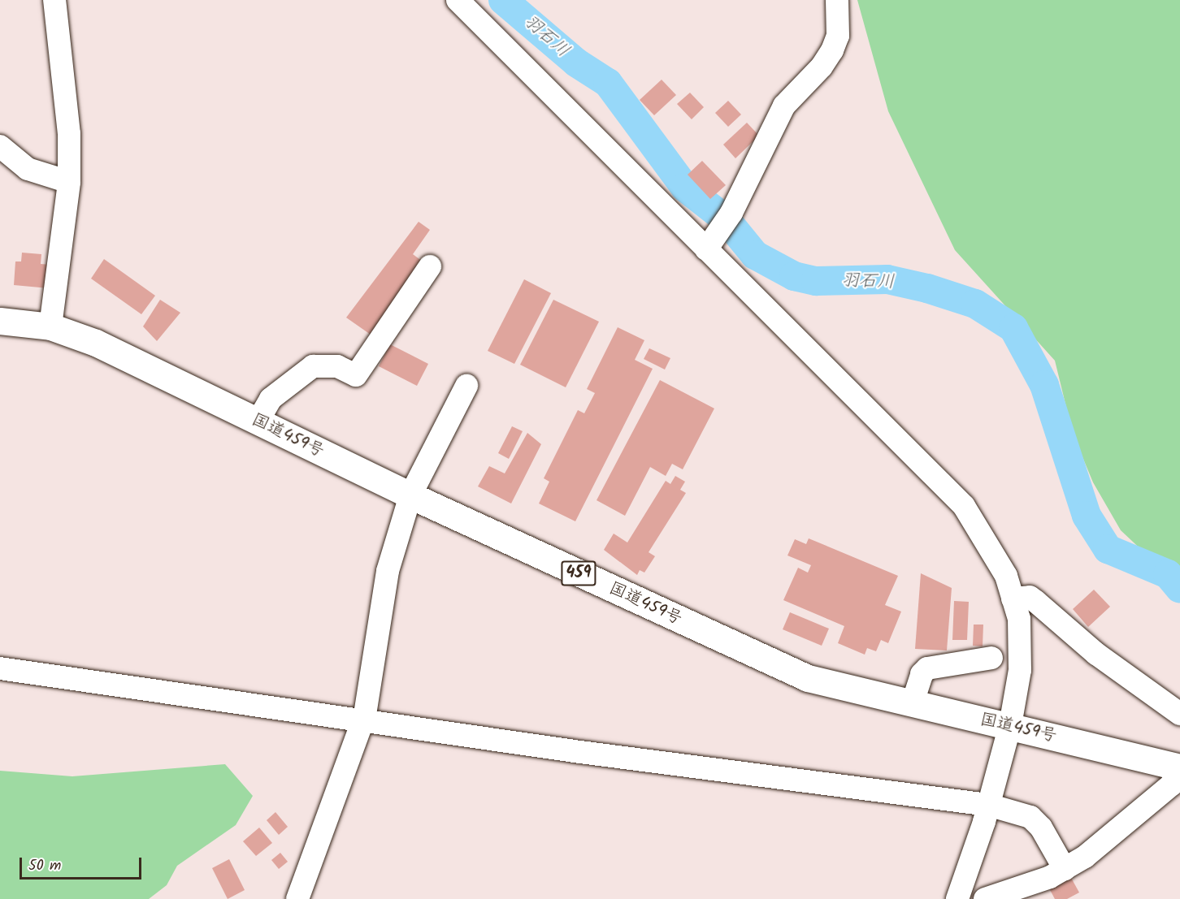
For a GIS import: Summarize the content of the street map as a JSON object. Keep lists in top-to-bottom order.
{
  "streets": {
    "highway": ["国道459号", "459"]
  },
  "water": ["羽石川"],
  "scale_bar": "50 m"
}
